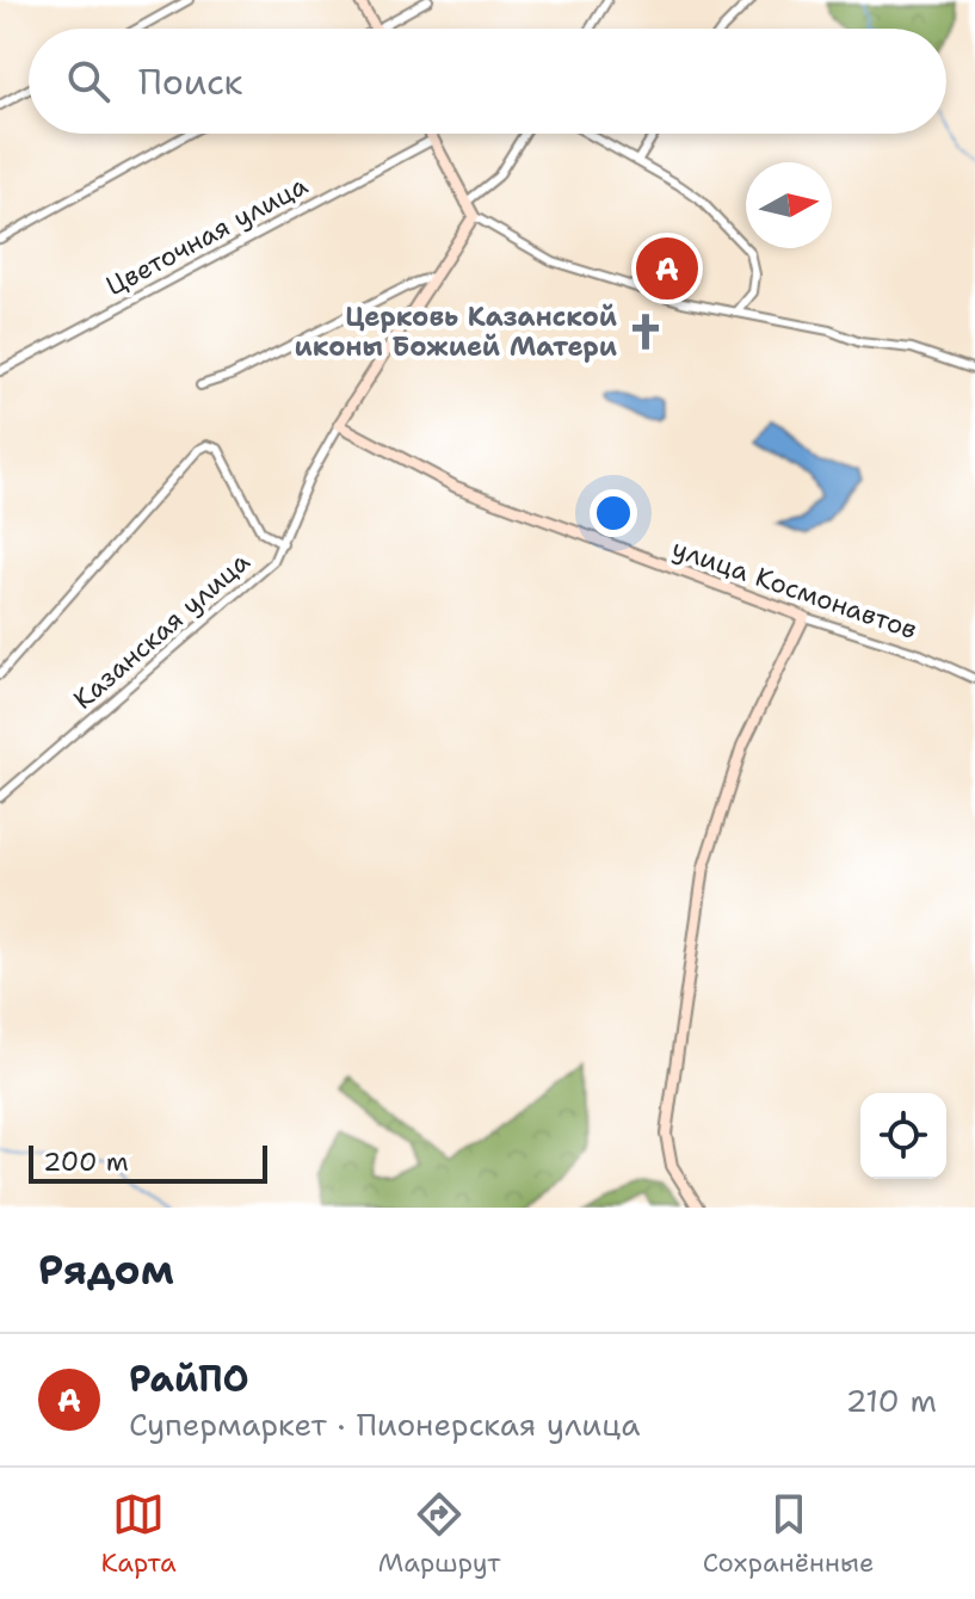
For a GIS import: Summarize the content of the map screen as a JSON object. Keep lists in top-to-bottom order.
{
  "streets": {
    "street": ["Цветочная улица", "улица Космонавтов", "Казанская улица"]
  },
  "crossings": [
    ["улица Космонавтов", "Казанская улица"]
  ],
  "places": {
    "church": ["Церковь Казанской иконы Божией Матери"]
  },
  "scale_bar": "200 m",
  "north": "right",
  "page": {
    "search": "Поиск",
    "pins": "A",
    "scale": "200 m",
    "heading": "Рядом",
    "list": [
      {
        "mark": "A",
        "name": "РайПО",
        "note": "Супермаркет · Пионерская улица",
        "value": "210 m"
      }
    ],
    "nav": ["Карта", "Маршрут", "Сохранённые"]
  }
}
